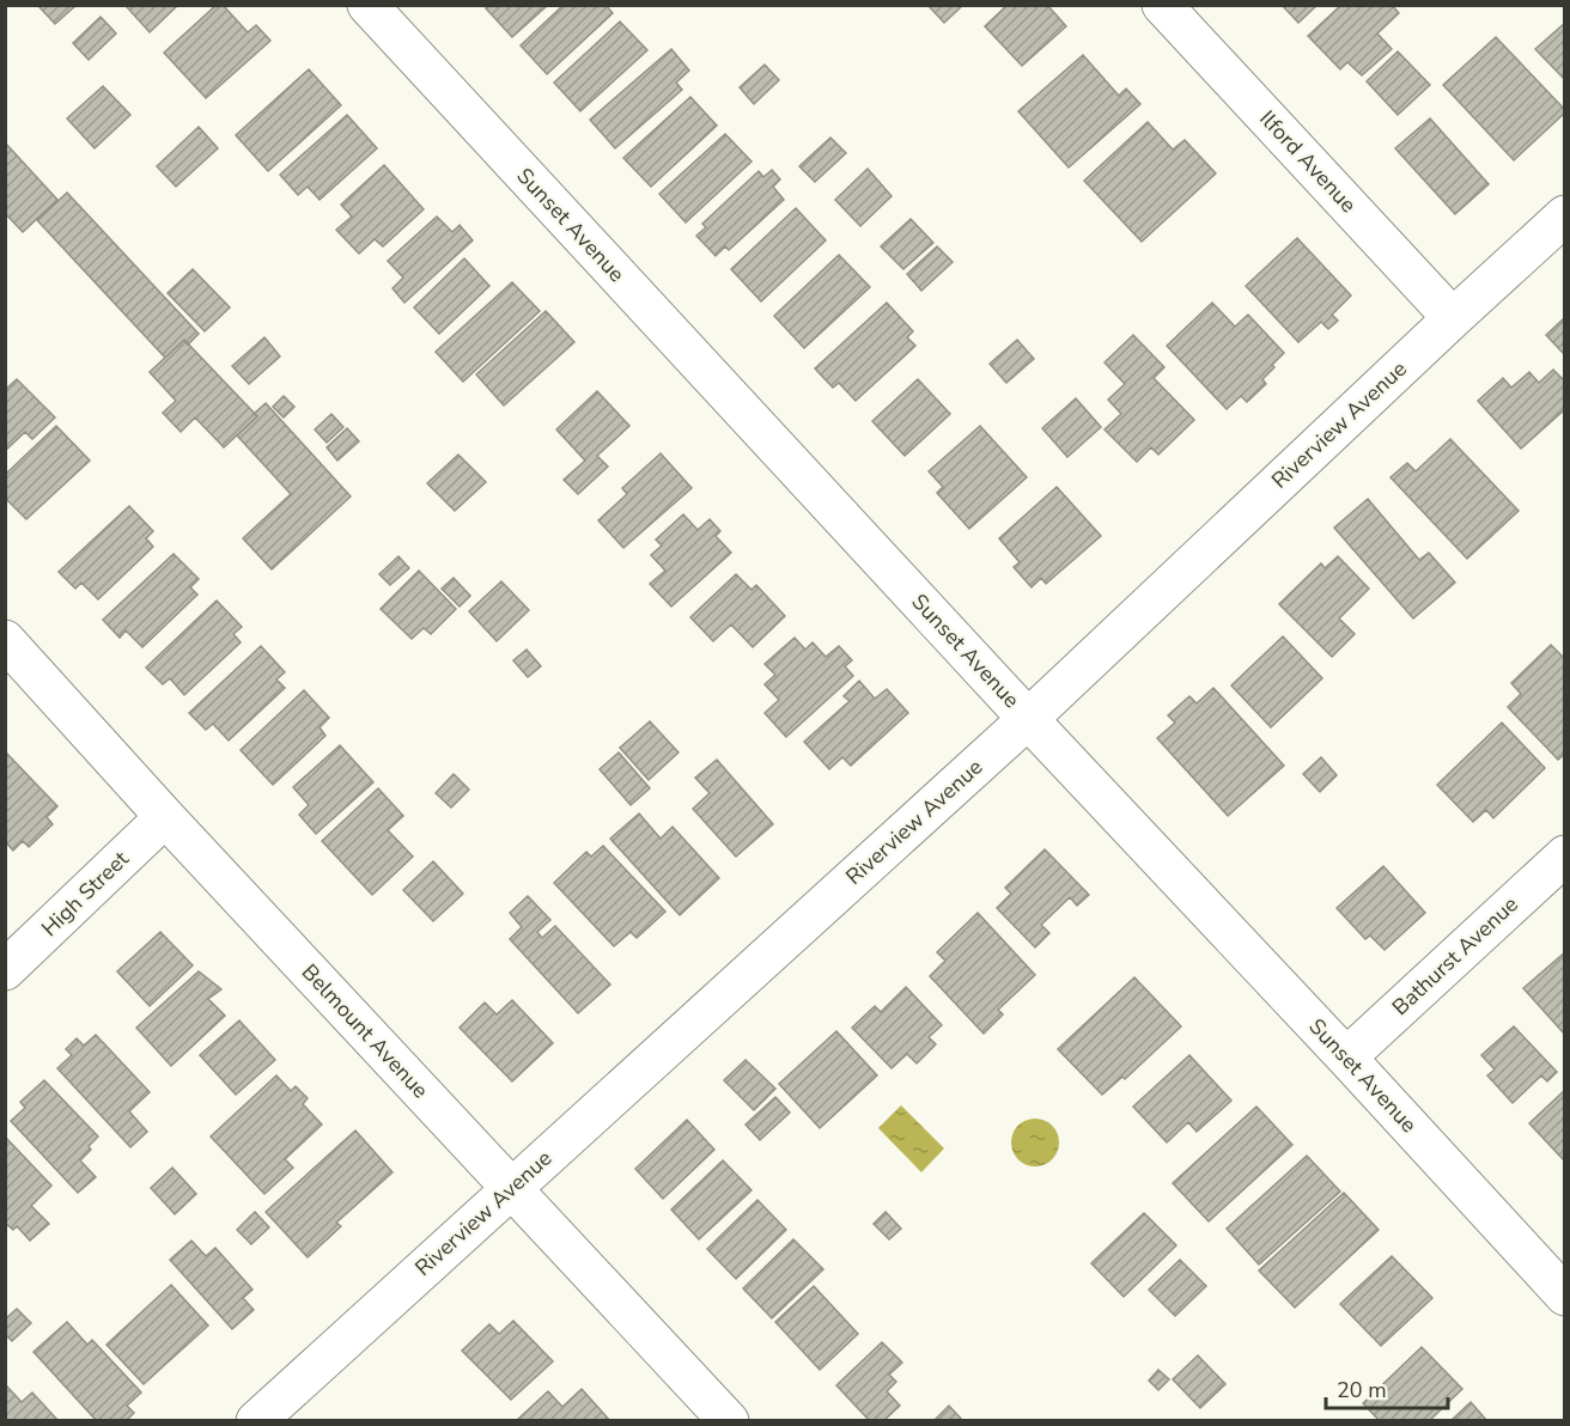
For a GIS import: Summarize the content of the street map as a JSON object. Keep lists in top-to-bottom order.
{
  "streets": {
    "street": [
      "Ilford Avenue",
      "Sunset Avenue",
      "Riverview Avenue",
      "High Street",
      "Bathurst Avenue",
      "Belmount Avenue"
    ]
  },
  "crossings": [
    ["Ilford Avenue", "Riverview Avenue"],
    ["Sunset Avenue", "Riverview Avenue"],
    ["Sunset Avenue", "Bathurst Avenue"],
    ["Riverview Avenue", "Belmount Avenue"],
    ["High Street", "Belmount Avenue"]
  ],
  "scale_bar": "20 m"
}
